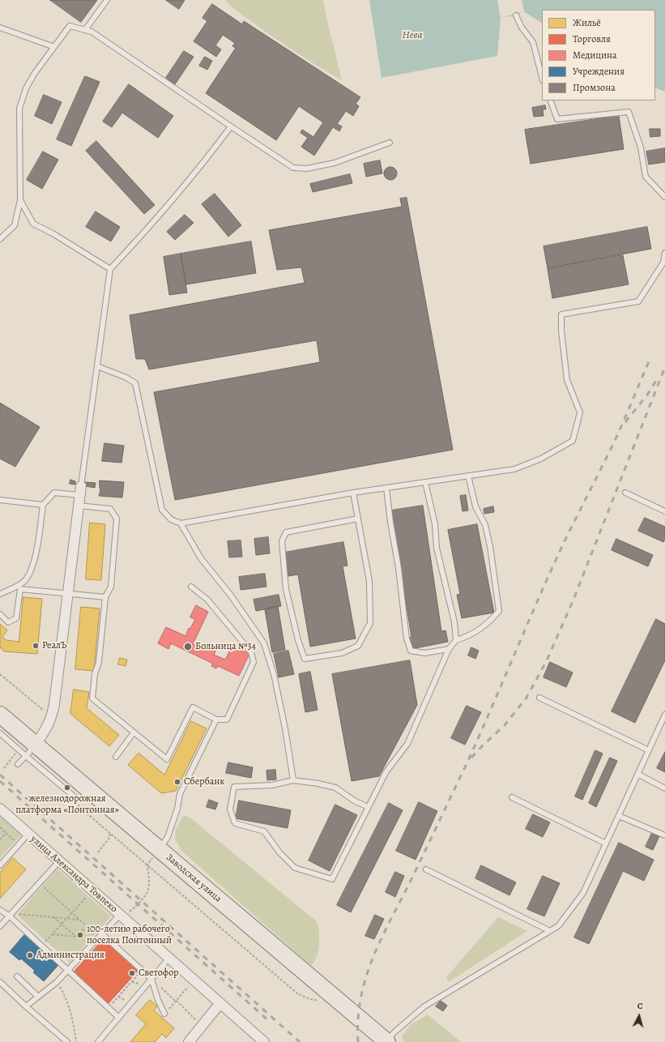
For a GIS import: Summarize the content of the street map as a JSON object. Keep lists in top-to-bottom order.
{
  "streets": {
    "main road": ["Заводская улица"],
    "street": ["улица Александра Товпеко"]
  },
  "water": ["Нева"],
  "places": [
    "РеалЪ",
    "Больница №34",
    "Сбербанк",
    "железнодорожная платформа «Понтонная»",
    "100-летию рабочего поселка Понтонный",
    "Администрация",
    "Светофор"
  ],
  "legend": [
    "Жильё",
    "Торговля",
    "Медицина",
    "Учреждения",
    "Промзона"
  ],
  "north": "top"
}
